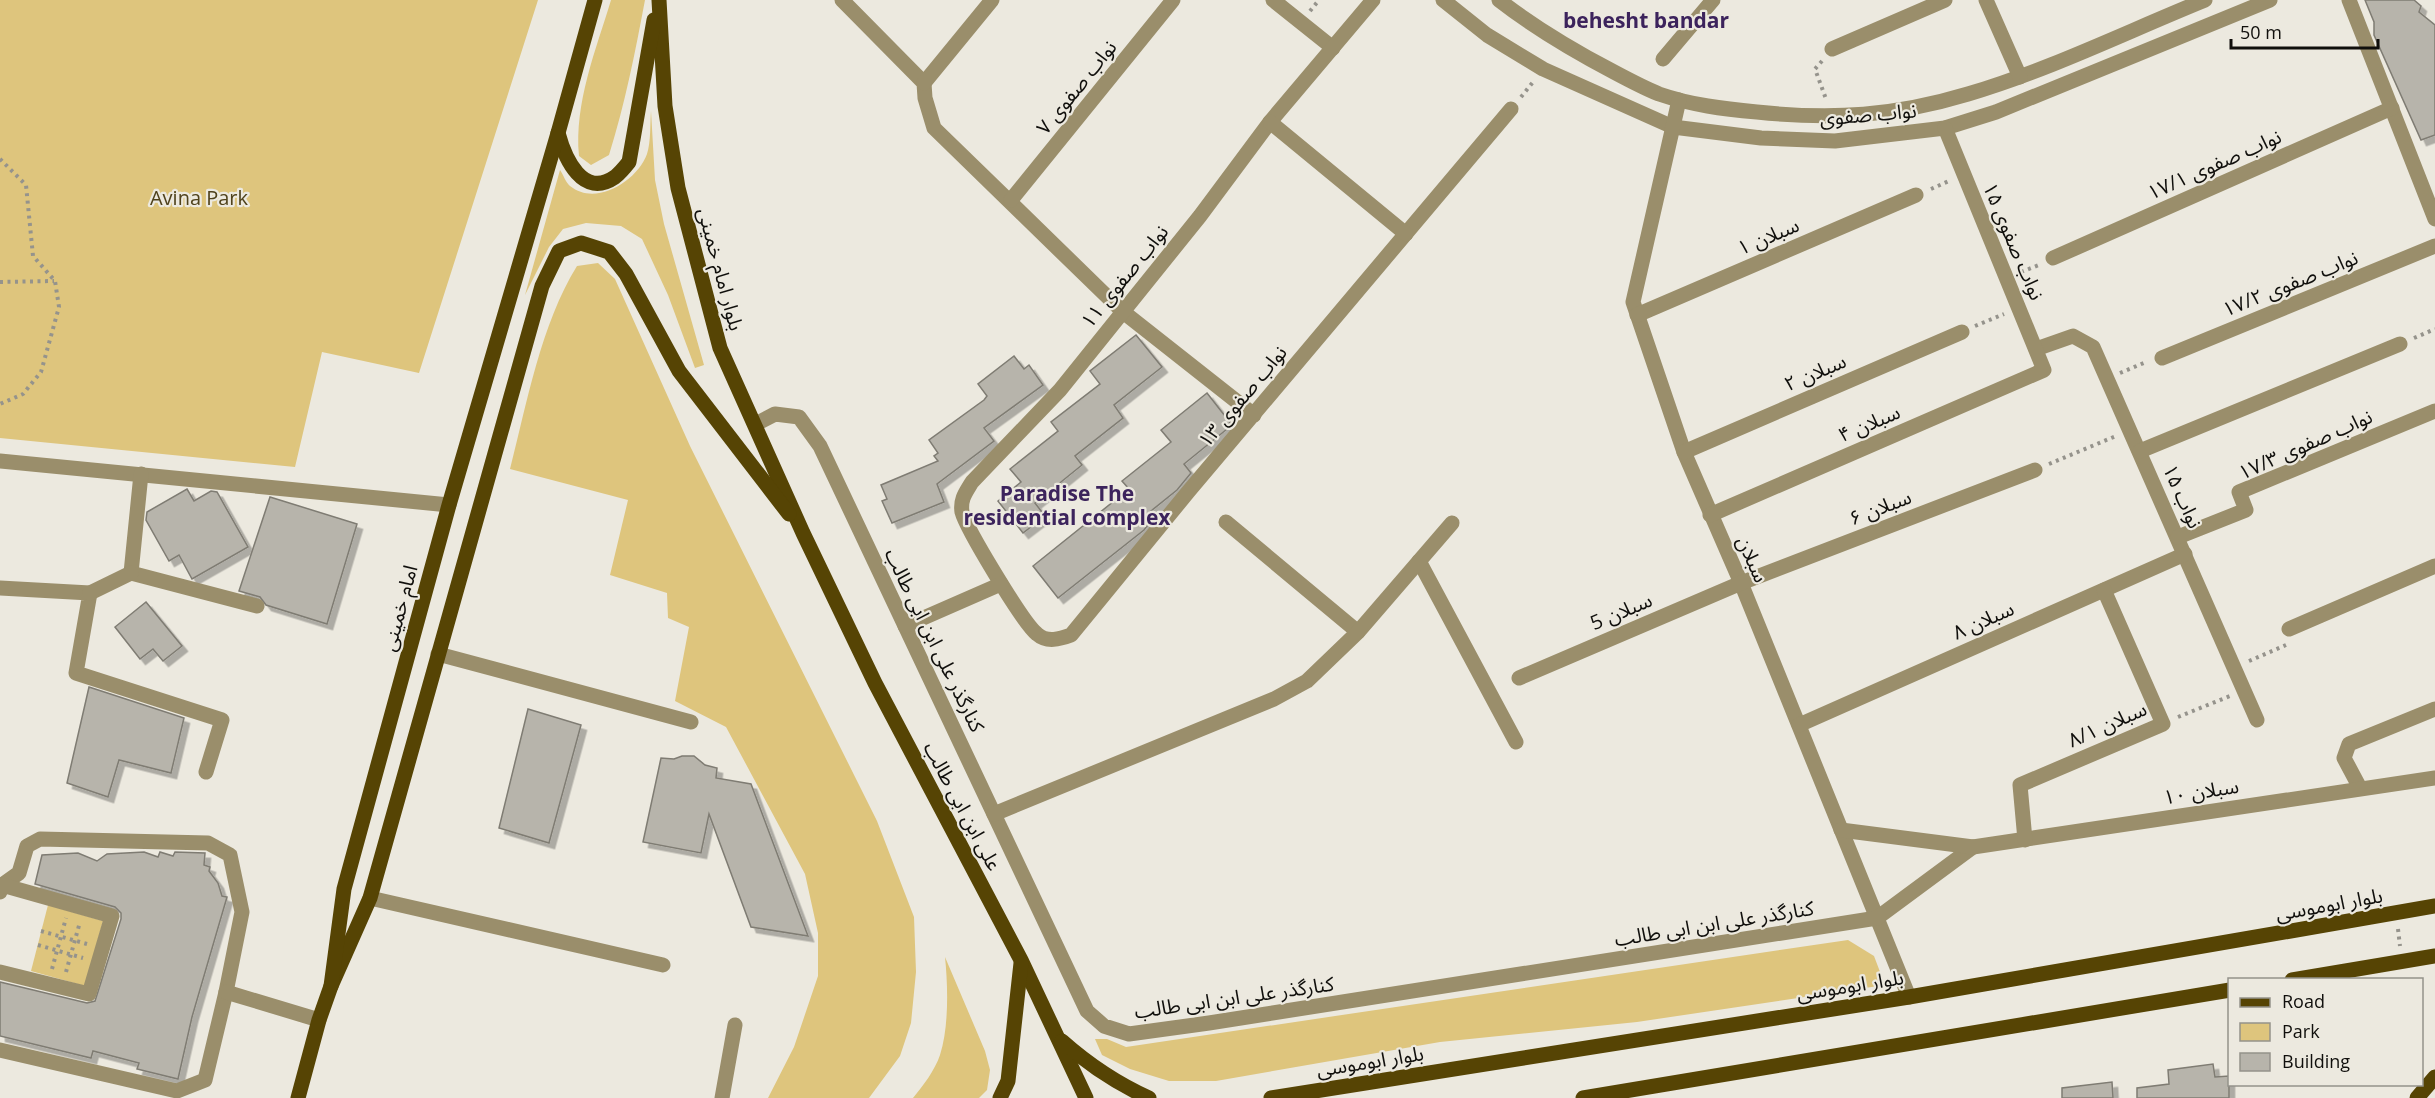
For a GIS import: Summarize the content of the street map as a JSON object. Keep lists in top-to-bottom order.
{
  "streets": {
    "main road": [
      "بلوار امام خمینی",
      "امام خمینی",
      "علی ابن ابی طالب",
      "بلوار ابوموسی"
    ],
    "street": [
      "نواب صفوی ۷",
      "نواب صفوی",
      "نواب صفوی ۱۷/۱",
      "سبلان ۱",
      "نواب صفوی ۱۵",
      "نواب صفوی ۱۱",
      "نواب صفوی ۱۷/۲",
      "سبلان ۲",
      "نواب صفوی ۱۳",
      "سبلان ۴",
      "نواب صفوی ۱۷/۳",
      "نواب ۱۵",
      "سبلان ۶",
      "سبلان",
      "سبلان 5",
      "سبلان ۸",
      "کنارگذر علی ابن ابی طالب",
      "سبلان ۸/۱",
      "سبلان ۱۰"
    ]
  },
  "crossings": [
    ["نواب صفوی", "نواب صفوی ۱۵"],
    ["نواب صفوی", "سبلان"],
    ["سبلان ۱", "سبلان"],
    ["نواب صفوی ۱۵", "سبلان ۴"],
    ["نواب صفوی ۱۵", "نواب ۱۵"],
    ["بلوار امام خمینی", "کنارگذر علی ابن ابی طالب"],
    ["بلوار امام خمینی", "علی ابن ابی طالب"],
    ["نواب صفوی ۱۱", "نواب صفوی ۱۳"],
    ["سبلان ۲", "سبلان"],
    ["سبلان ۴", "سبلان"],
    ["نواب صفوی ۱۷/۳", "نواب ۱۵"],
    ["نواب ۱۵", "سبلان ۸"],
    ["سبلان ۶", "سبلان"],
    ["سبلان ۶", "سبلان 5"],
    ["سبلان", "سبلان 5"],
    ["سبلان", "سبلان ۸"],
    ["سبلان", "کنارگذر علی ابن ابی طالب"],
    ["سبلان", "سبلان ۱۰"],
    ["سبلان", "بلوار ابوموسی"],
    ["سبلان ۸", "سبلان ۸/۱"],
    ["کنارگذر علی ابن ابی طالب", "سبلان ۱۰"],
    ["سبلان ۸/۱", "سبلان ۱۰"]
  ],
  "districts": ["behesht bandar", "Paradise The residential complex"],
  "parks": ["Avina Park"],
  "legend": ["Road", "Park", "Building"],
  "scale_bar": "50 m"
}
